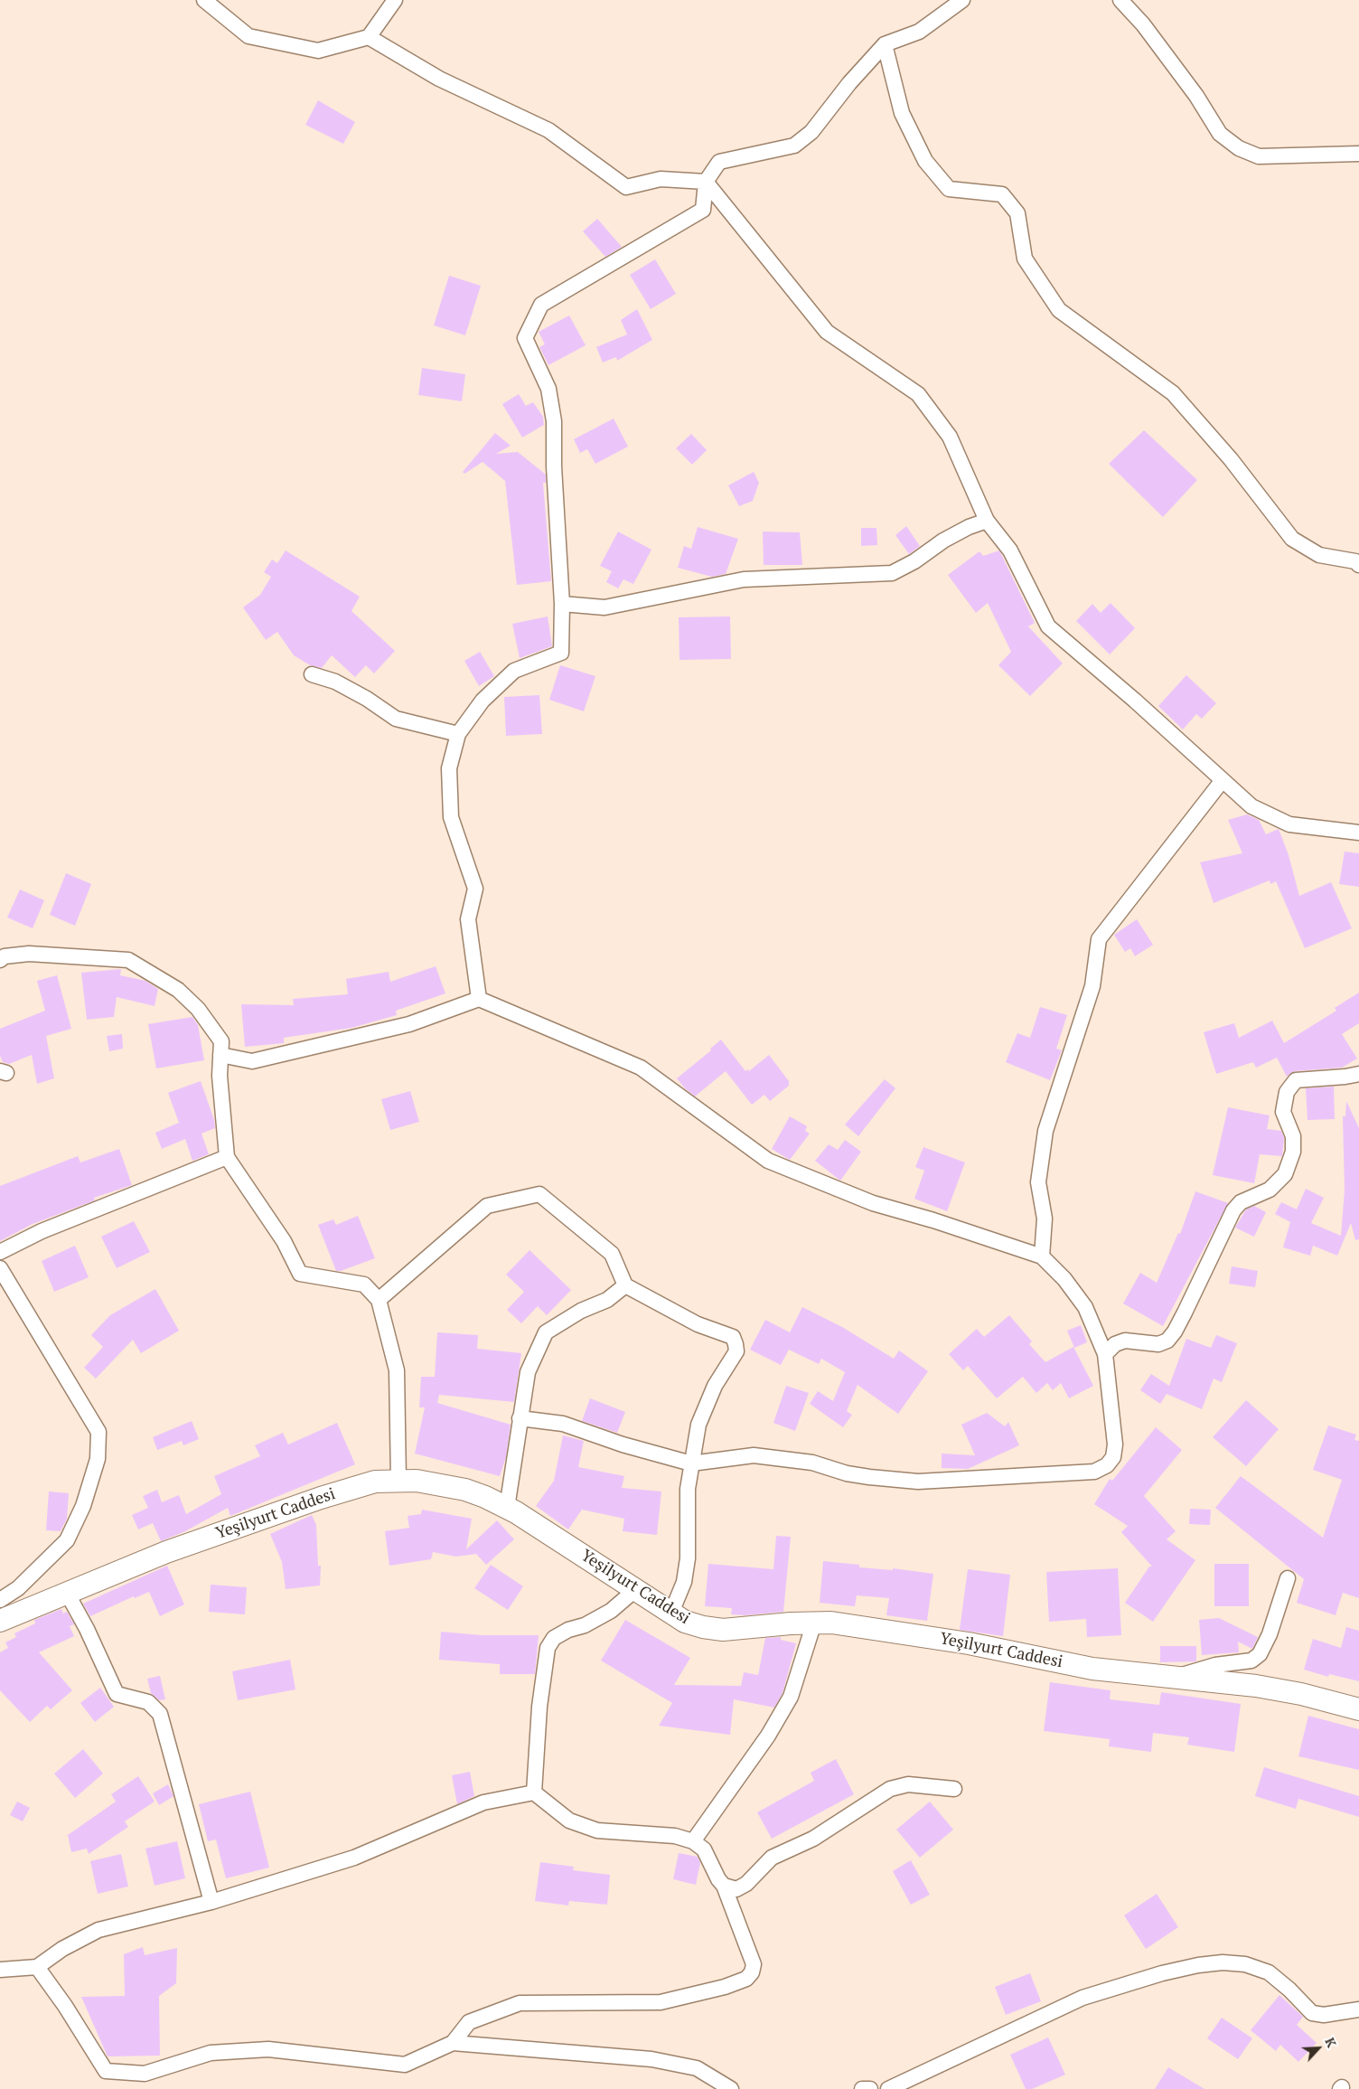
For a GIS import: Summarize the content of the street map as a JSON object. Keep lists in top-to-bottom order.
{
  "streets": {
    "main road": ["Yeşilyurt Caddesi"]
  },
  "north": "top right"
}
